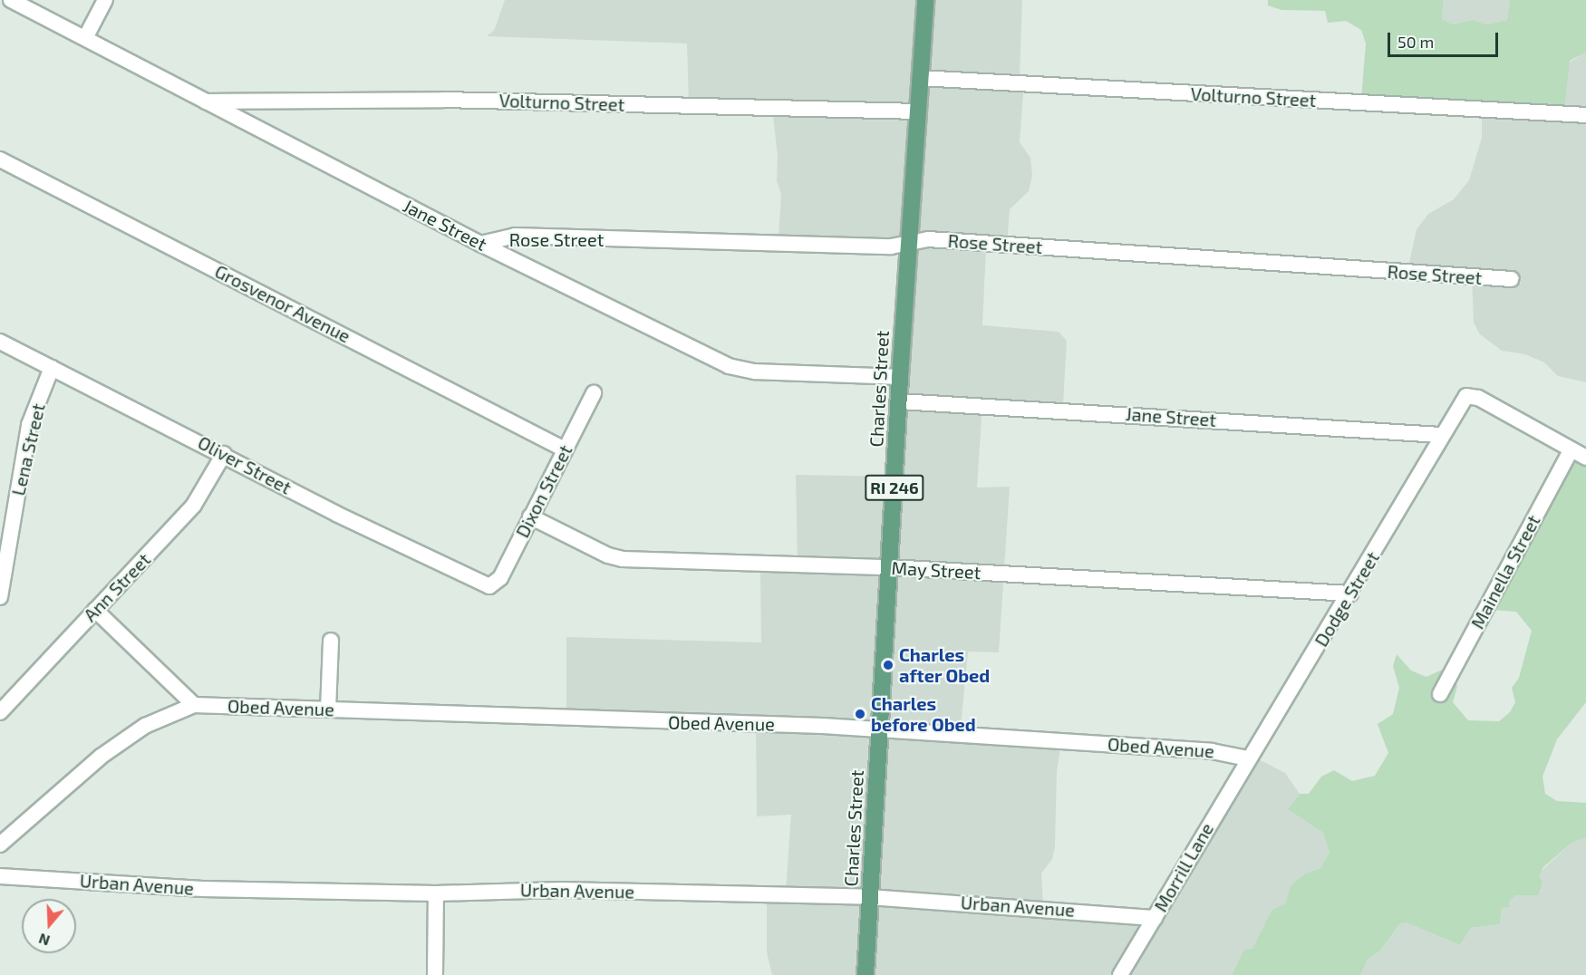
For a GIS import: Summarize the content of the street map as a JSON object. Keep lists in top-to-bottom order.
{
  "streets": {
    "main road": ["Charles Street", "RI 246"],
    "street": [
      "Volturno Street",
      "Jane Street",
      "Rose Street",
      "Grosvenor Avenue",
      "Lena Street",
      "Oliver Street",
      "Dixon Street",
      "May Street",
      "Mainella Street",
      "Ann Street",
      "Dodge Street",
      "Obed Avenue",
      "Morrill Lane",
      "Urban Avenue"
    ]
  },
  "crossings": [
    ["Volturno Street", "Jane Street"],
    ["Volturno Street", "Charles Street"],
    ["Jane Street", "Rose Street"],
    ["Jane Street", "Charles Street"],
    ["Jane Street", "Dodge Street"],
    ["Rose Street", "Charles Street"],
    ["Grosvenor Avenue", "Dixon Street"],
    ["Charles Street", "May Street"],
    ["Charles Street", "Obed Avenue"],
    ["Charles Street", "Urban Avenue"],
    ["Lena Street", "Oliver Street"],
    ["Oliver Street", "Dixon Street"],
    ["Oliver Street", "Ann Street"],
    ["Dixon Street", "May Street"],
    ["May Street", "Dodge Street"],
    ["Mainella Street", "Dodge Street"],
    ["Dodge Street", "Obed Avenue"],
    ["Dodge Street", "Morrill Lane"],
    ["Obed Avenue", "Morrill Lane"],
    ["Morrill Lane", "Urban Avenue"]
  ],
  "places": ["Charles after Obed", "Charles before Obed"],
  "scale_bar": "50 m",
  "north": "bottom"
}
